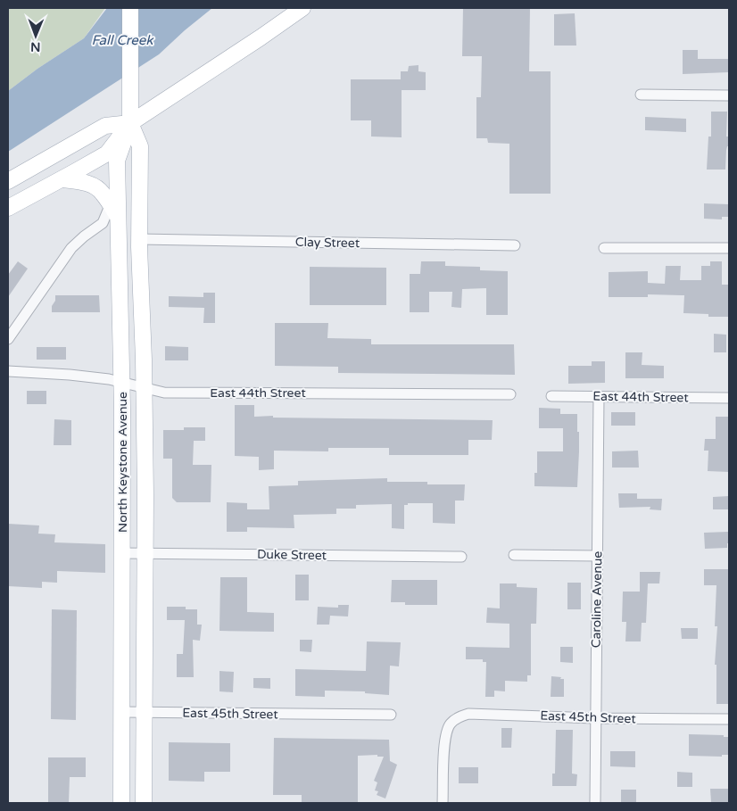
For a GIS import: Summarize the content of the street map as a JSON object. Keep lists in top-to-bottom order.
{
  "streets": {
    "main road": ["North Keystone Avenue"],
    "street": [
      "Clay Street",
      "East 44th Street",
      "Duke Street",
      "Caroline Avenue",
      "East 45th Street"
    ]
  },
  "crossings": [
    ["Clay Street", "North Keystone Avenue"],
    ["East 44th Street", "North Keystone Avenue"],
    ["East 44th Street", "Caroline Avenue"],
    ["North Keystone Avenue", "Duke Street"],
    ["North Keystone Avenue", "East 45th Street"],
    ["Caroline Avenue", "East 45th Street"]
  ],
  "water": ["Fall Creek"],
  "north": "bottom"
}
